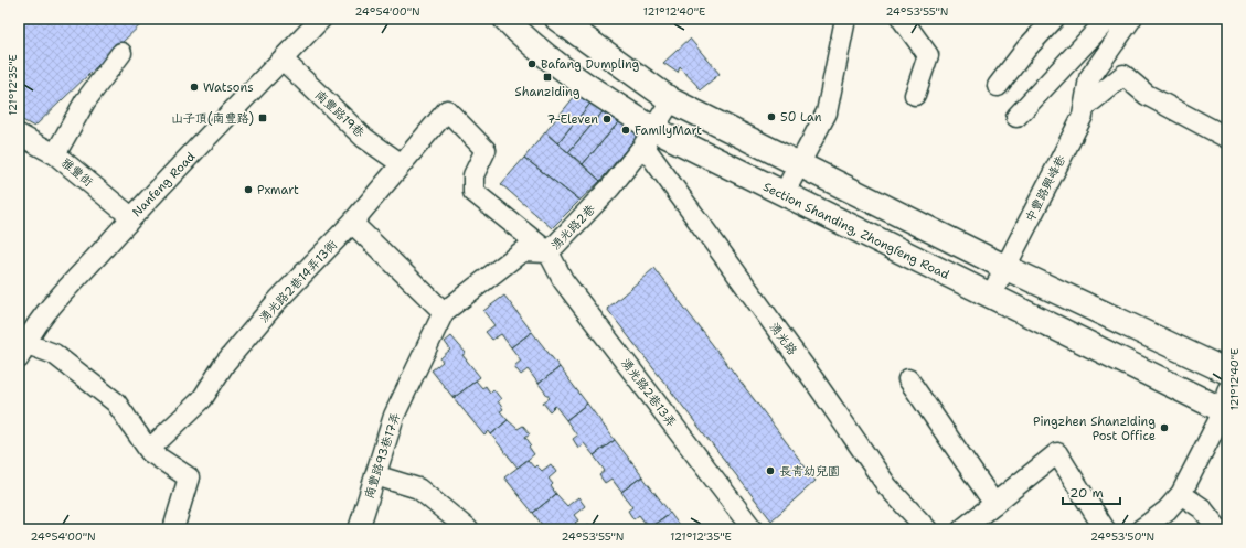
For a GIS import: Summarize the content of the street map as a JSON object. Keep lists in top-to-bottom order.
{
  "streets": {
    "main road": ["Section Shanding, Zhongfeng Road"],
    "street": [
      "南豐路19巷",
      "雅豐街",
      "Nanfeng Road",
      "中豐路興峰巷",
      "湧光路2巷",
      "湧光路2巷14弄13衖",
      "湧光路",
      "湧光路2巷13弄",
      "南豐路93巷17弄"
    ]
  },
  "crossings": [
    ["南豐路19巷", "Nanfeng Road"],
    ["南豐路19巷", "湧光路2巷14弄13衖"],
    ["雅豐街", "Nanfeng Road"],
    ["中豐路興峰巷", "Section Shanding, Zhongfeng Road"],
    ["湧光路2巷", "Section Shanding, Zhongfeng Road"],
    ["湧光路2巷", "湧光路2巷14弄13衖"],
    ["湧光路2巷", "湧光路"],
    ["湧光路2巷", "湧光路2巷13弄"],
    ["湧光路2巷", "南豐路93巷17弄"],
    ["Section Shanding, Zhongfeng Road", "湧光路"],
    ["湧光路2巷14弄13衖", "湧光路2巷13弄"]
  ],
  "places": {
    "other": [
      "Bafang Dumpling",
      "Watsons",
      "50 Lan",
      "7-Eleven",
      "FamilyMart",
      "Pxmart",
      "Pingzhen Shanziding Post Office",
      "長青幼兒園"
    ],
    "transit": ["Shanziding", "山子頂(南豐路)"]
  },
  "scale_bar": "20 m",
  "coordinates": [
    "24°54'00\"N",
    "121°12'40\"E",
    "24°53'55\"N",
    "121°12'35\"E",
    "24°53'50\"N"
  ]
}
